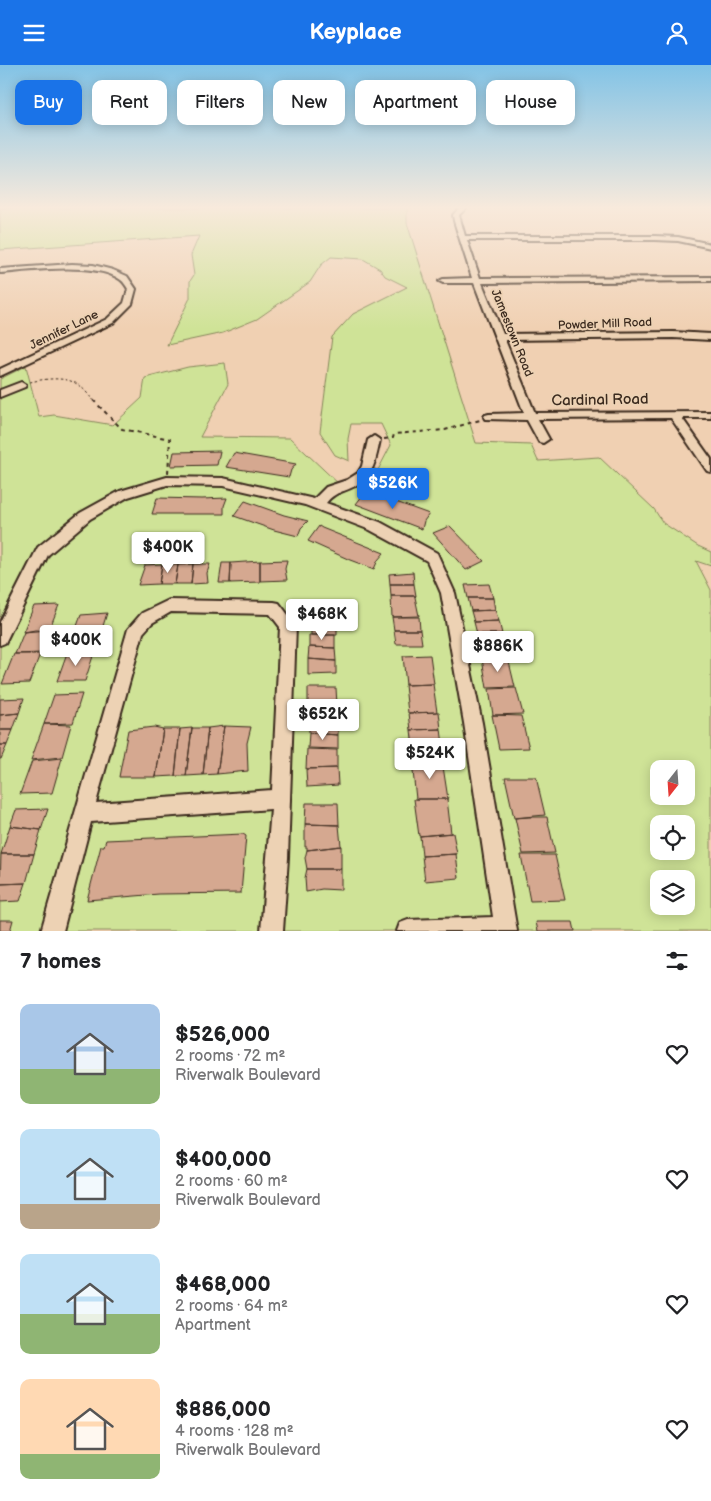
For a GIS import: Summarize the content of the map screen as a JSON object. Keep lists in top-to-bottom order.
{
  "streets": {
    "street": [
      "Powder Mill Road",
      "Jennifer Lane",
      "Jamestown Road",
      "Cardinal Road"
    ]
  },
  "crossings": [
    ["Powder Mill Road", "Jamestown Road"],
    ["Jamestown Road", "Cardinal Road"]
  ],
  "north": "bottom",
  "page": {
    "header": "Keyplace",
    "chip": [
      "Buy",
      "Rent",
      "Filters",
      "New",
      "Apartment",
      "House"
    ],
    "price": [
      "$526K",
      "$400K",
      "$468K",
      "$400K",
      "$886K",
      "$652K",
      "$524K"
    ],
    "heading": "7 homes",
    "list": [
      {
        "name": "$526,000",
        "note": "2 rooms · 72 m² · Riverwalk Boulevard"
      },
      {
        "name": "$400,000",
        "note": "2 rooms · 60 m² · Riverwalk Boulevard"
      },
      {
        "name": "$468,000",
        "note": "2 rooms · 64 m² · Apartment"
      },
      {
        "name": "$886,000",
        "note": "4 rooms · 128 m² · Riverwalk Boulevard"
      }
    ]
  }
}
